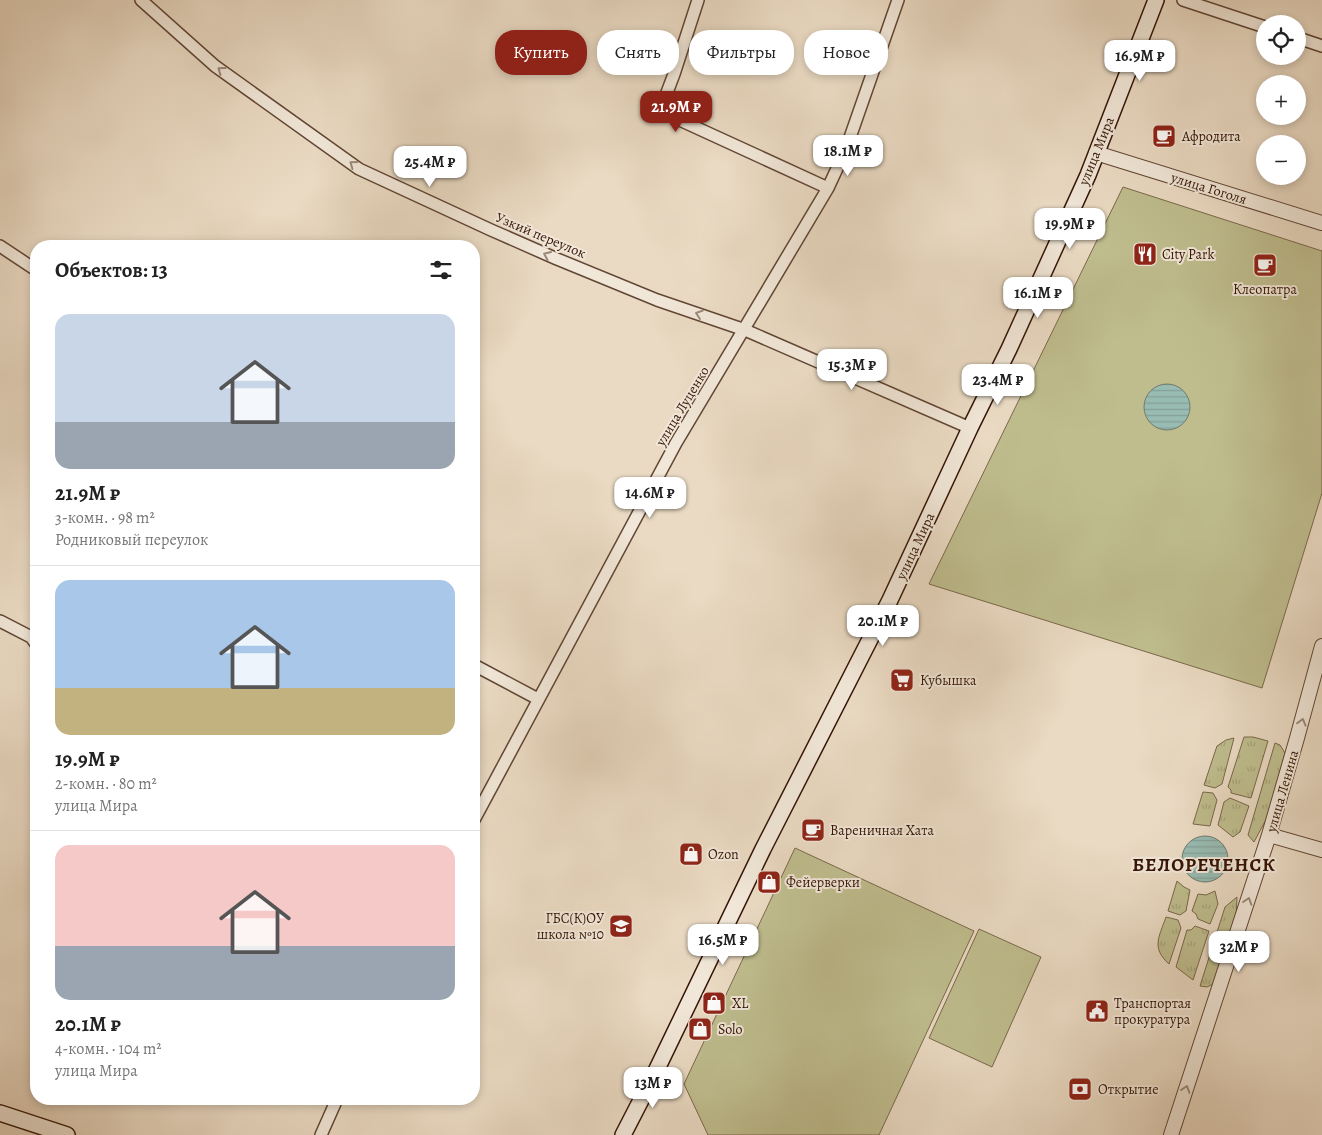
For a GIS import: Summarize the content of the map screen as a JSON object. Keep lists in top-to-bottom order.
{
  "streets": {
    "main road": ["улица Мира"],
    "street": [
      "улица Гоголя",
      "Узкий переулок",
      "улица Луценко",
      "улица Ленина"
    ]
  },
  "crossings": [
    ["улица Мира", "улица Гоголя"],
    ["улица Мира", "Узкий переулок"],
    ["Узкий переулок", "улица Луценко"]
  ],
  "one_way": ["Узкий переулок", "улица Ленина"],
  "districts": ["БЕЛОРЕЧЕНСК"],
  "places": {
    "cafe": ["Афродита", "Клеопатра", "Вареничная Хата"],
    "restaurant": ["City Park"],
    "supermarket": ["Кубышка"],
    "shop": [
      "Ozon",
      "Фейерверки",
      "XL",
      "Solo"
    ],
    "school or university": ["ГБС(К)ОУ школа №10"],
    "public building": ["Транспортая прокуратура"],
    "bank": ["Открытие"]
  },
  "page": {
    "map_buttons": ["+", "−"],
    "chip": [
      "Купить",
      "Снять",
      "Фильтры",
      "Новое"
    ],
    "price": [
      "16.9M ₽",
      "21.9M ₽",
      "18.1M ₽",
      "25.4M ₽",
      "19.9M ₽",
      "16.1M ₽",
      "15.3M ₽",
      "23.4M ₽",
      "14.6M ₽",
      "20.1M ₽",
      "16.5M ₽",
      "32M ₽",
      "13M ₽"
    ],
    "heading": "Объектов: 13",
    "list": [
      {
        "name": "21.9M ₽",
        "note": "3-комн. · 98 m² · Родниковый переулок"
      },
      {
        "name": "19.9M ₽",
        "note": "2-комн. · 80 m² · улица Мира"
      },
      {
        "name": "20.1M ₽",
        "note": "4-комн. · 104 m² · улица Мира"
      }
    ]
  }
}
